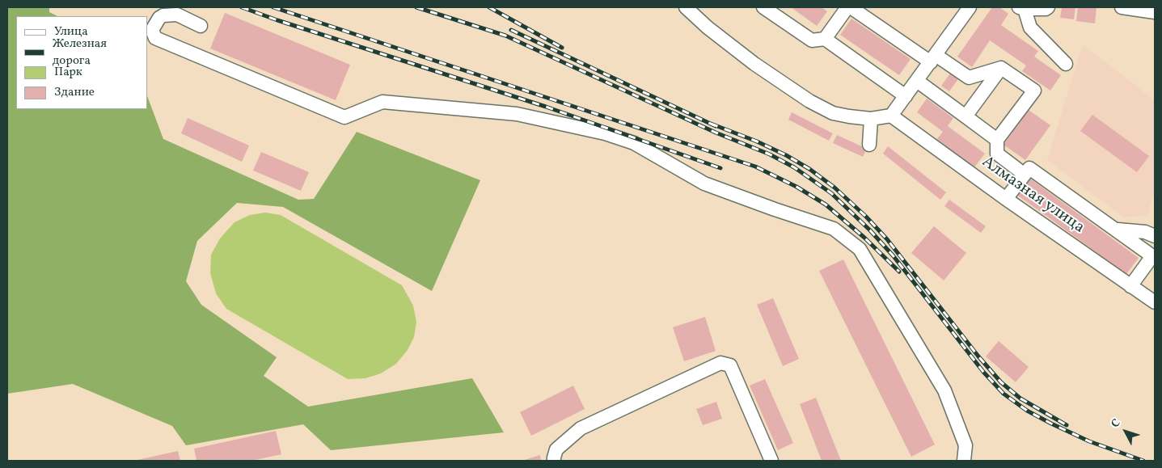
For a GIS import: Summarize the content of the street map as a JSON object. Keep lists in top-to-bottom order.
{
  "streets": {
    "street": ["Алмазная улица"]
  },
  "legend": [
    "Улица",
    "Железная дорога",
    "Парк",
    "Здание"
  ],
  "north": "top left"
}
